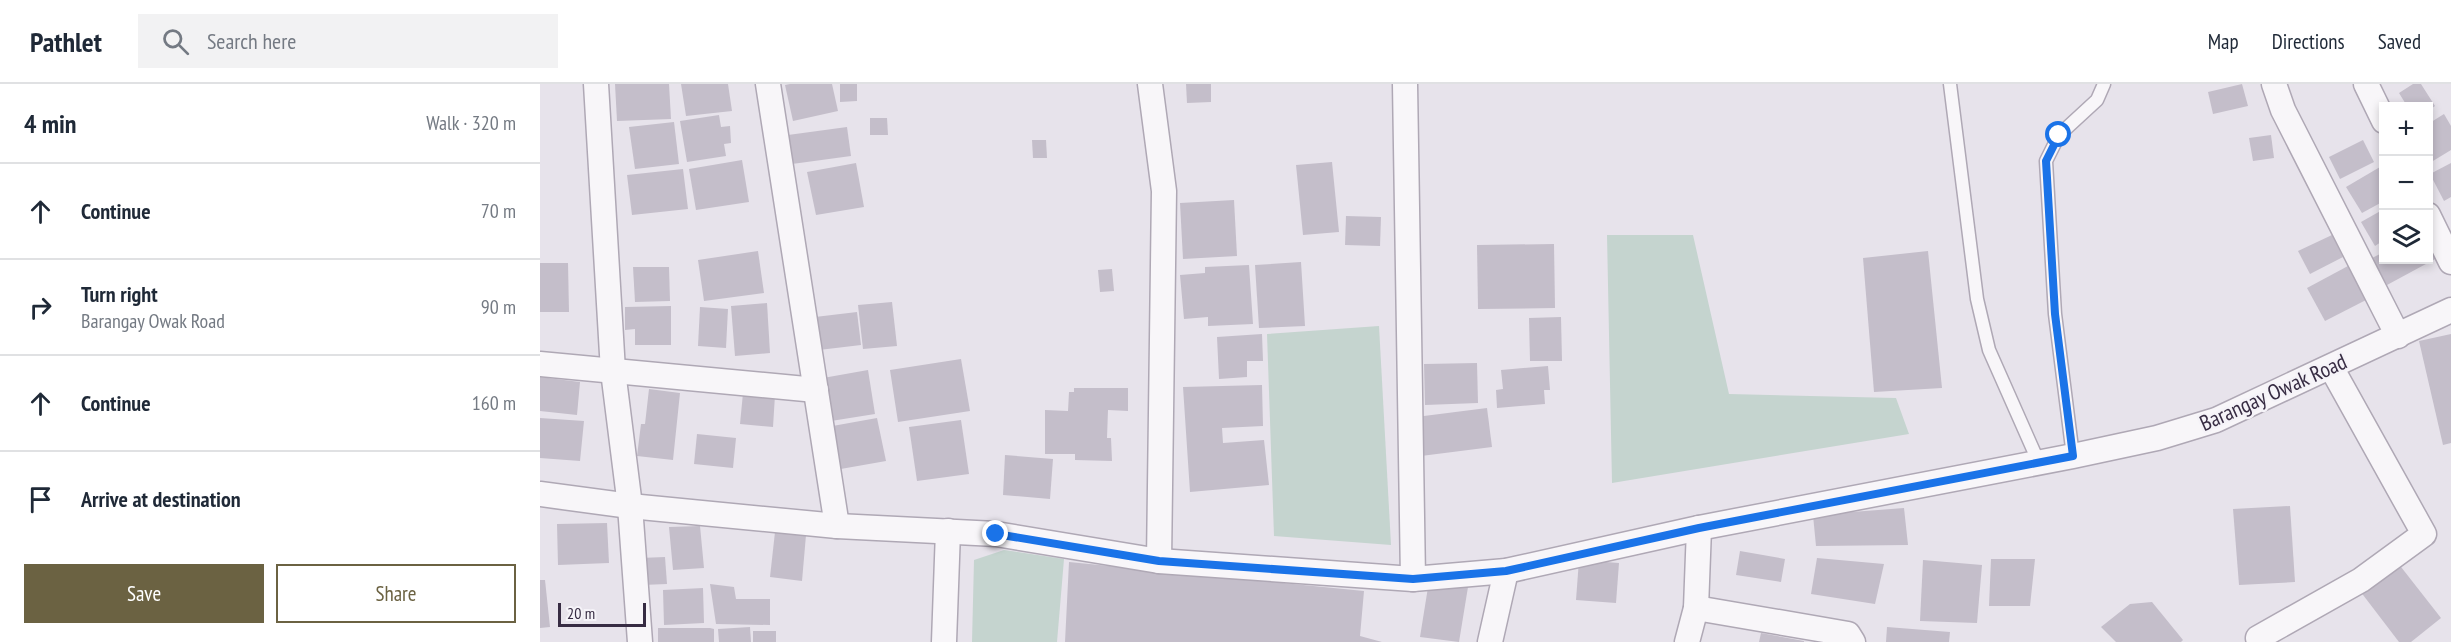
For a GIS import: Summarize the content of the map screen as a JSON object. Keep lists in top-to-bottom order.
{
  "streets": {
    "street": ["Barangay Owak Road"]
  },
  "scale_bar": "20 m",
  "page": {
    "header": "Pathlet",
    "search": "Search here",
    "nav": ["Map", "Directions", "Saved"],
    "heading": ["4 min", "Walk · 320 m"],
    "map_buttons": ["+", "−"],
    "list": [
      ["Continue", "70 m"],
      ["Turn right", "Barangay Owak Road", "90 m"],
      ["Continue", "160 m"],
      "Arrive at destination"
    ],
    "buttons": ["Save", "Share"],
    "scale": "20 m"
  }
}
